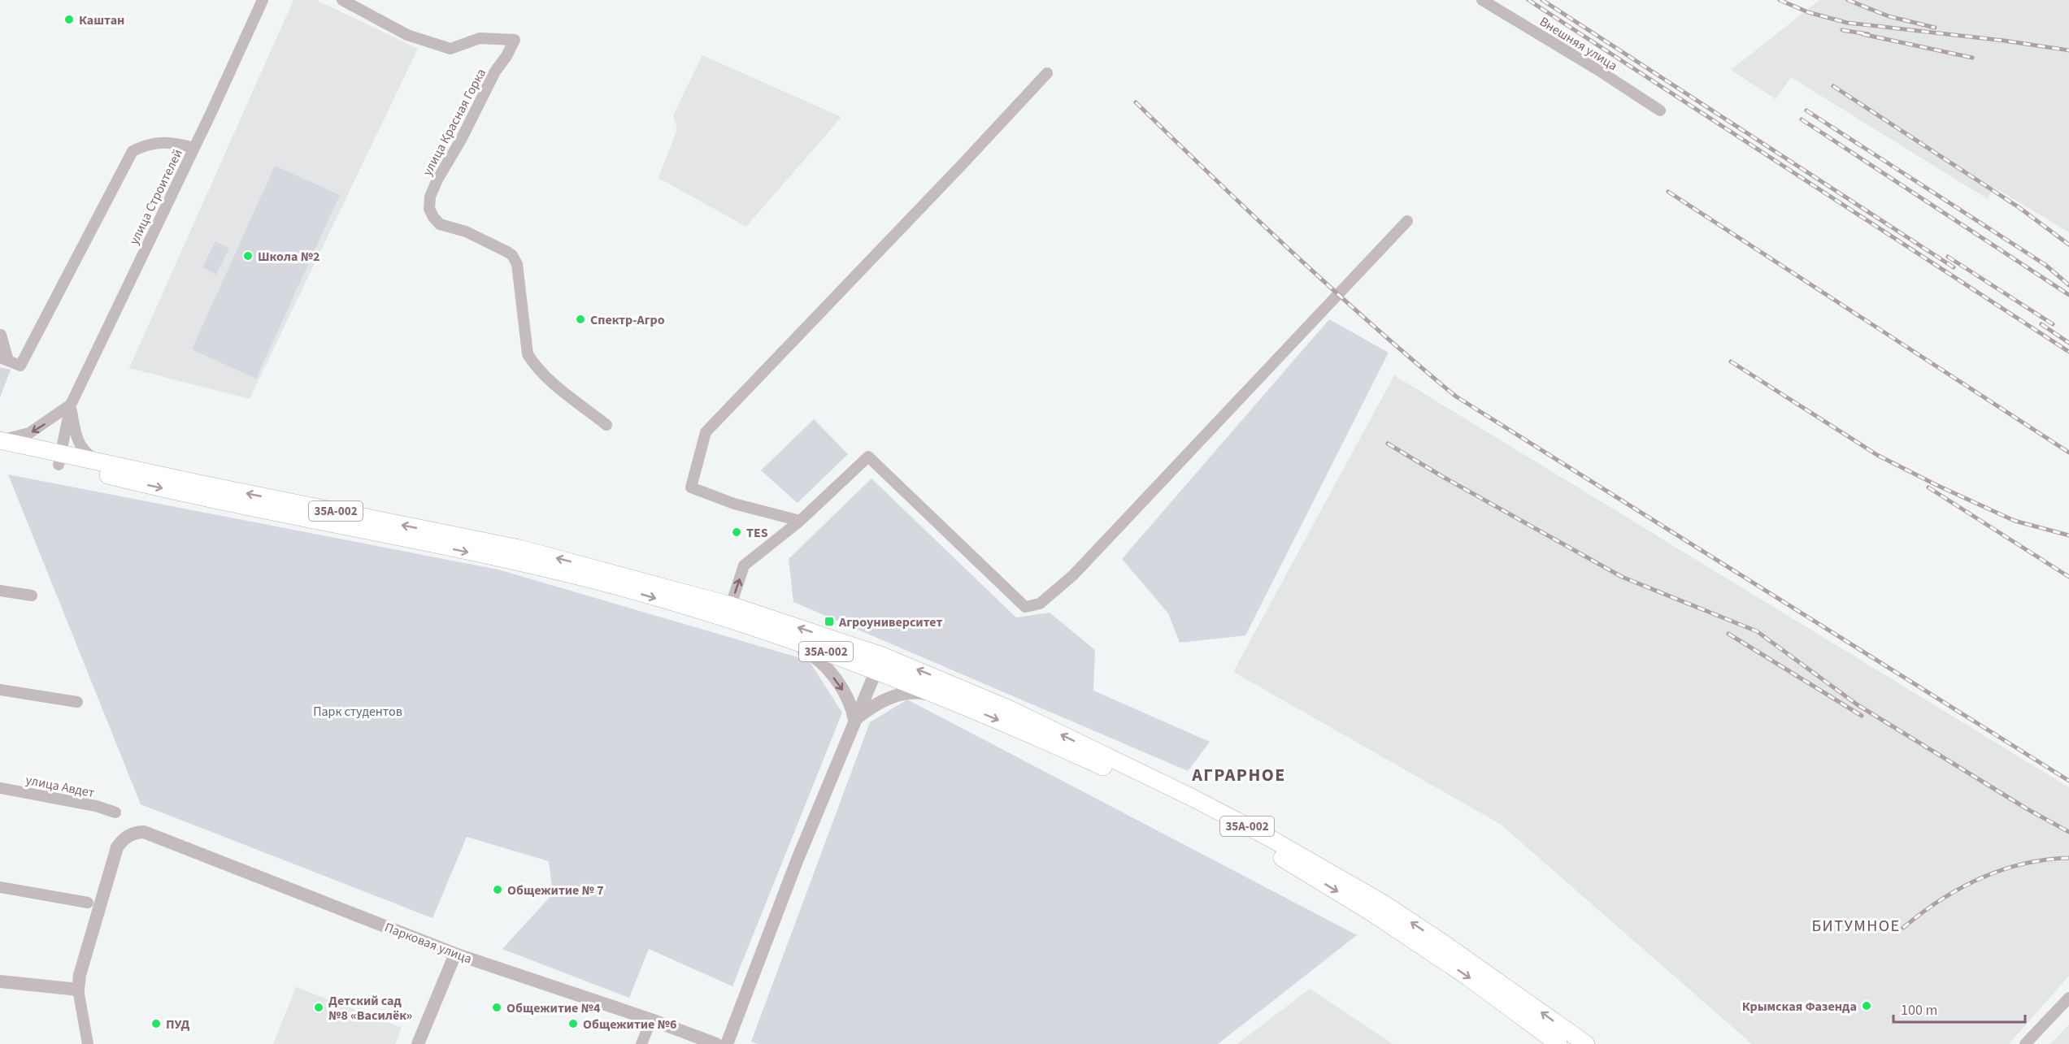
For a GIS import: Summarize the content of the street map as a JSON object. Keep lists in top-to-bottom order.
{
  "streets": {
    "main road": ["35А-002"],
    "street": [
      "Внешняя улица",
      "улица Красная Горка",
      "улица Строителей",
      "улица Авдет",
      "Парковая улица"
    ]
  },
  "crossings": [
    ["улица Строителей", "35А-002"]
  ],
  "districts": ["АГРАРНОЕ", "БИТУМНОЕ"],
  "parks": ["Парк студентов"],
  "places": {
    "other": [
      "Каштан",
      "Школа №2",
      "Спектр-Агро",
      "TES",
      "Общежитие № 7",
      "Крымская Фазенда",
      "Детский сад №8 «Василёк»",
      "Общежитие №4",
      "ПУД",
      "Общежитие №6"
    ],
    "transit": ["Агроуниверситет"]
  },
  "scale_bar": "100 m"
}
